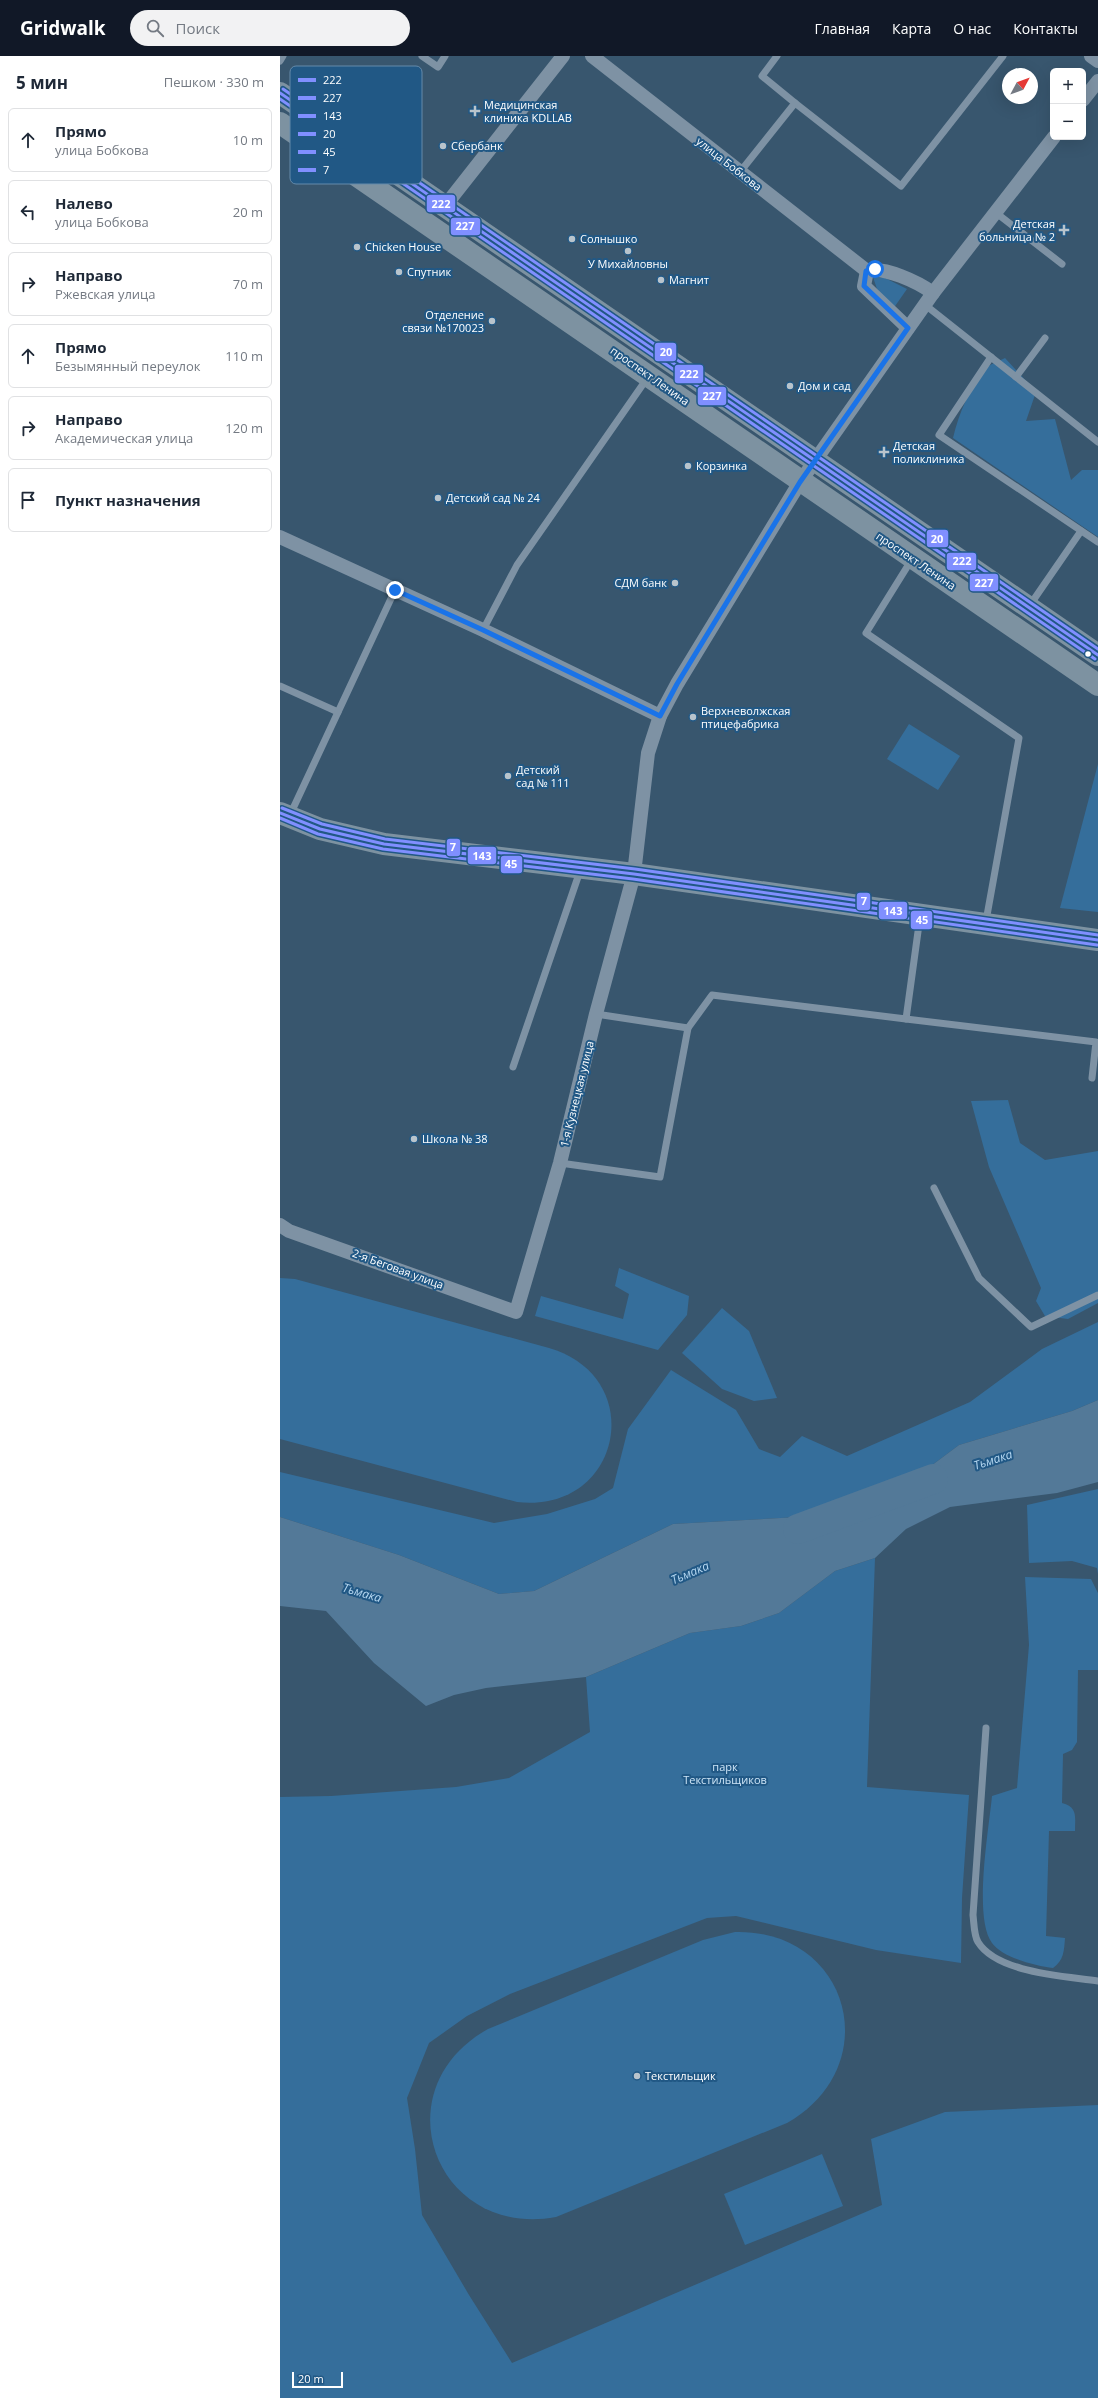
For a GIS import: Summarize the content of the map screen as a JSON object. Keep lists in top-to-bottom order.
{
  "streets": {
    "main road": ["проспект Ленина"],
    "street": ["улица Бобкова", "1-я Кузнецкая улица", "2-я Беговая улица"]
  },
  "crossings": [
    ["проспект Ленина", "1-я Кузнецкая улица"],
    ["1-я Кузнецкая улица", "2-я Беговая улица"]
  ],
  "water": ["Тьмака"],
  "parks": ["парк Текстильщиков"],
  "places": {
    "health": ["Медицинская клиника KDLLAB", "Детская больница № 2", "Детская поликлиника"],
    "other": [
      "Сбербанк",
      "Солнышко",
      "Chicken House",
      "У Михайловны",
      "Спутник",
      "Магнит",
      "Отделение связи №170023",
      "Дом и сад",
      "Корзинка",
      "Детский сад № 24",
      "СДМ банк",
      "Верхневолжская птицефабрика",
      "Детский сад № 111",
      "Школа № 38",
      "Текстильщик"
    ]
  },
  "lines": [
    "transit line 20",
    "transit line 222",
    "transit line 227",
    "transit line 7",
    "transit line 143",
    "transit line 45"
  ],
  "legend": [
    "222",
    "227",
    "143",
    "20",
    "45",
    "7"
  ],
  "scale_bar": "20 m",
  "north": "top right",
  "page": {
    "header": "Gridwalk",
    "search": "Поиск",
    "nav": [
      "Главная",
      "Карта",
      "О нас",
      "Контакты"
    ],
    "heading": ["5 мин", "Пешком · 330 m"],
    "map_buttons": ["+", "−"],
    "list": [
      ["Прямо", "улица Бобкова", "10 m"],
      ["Налево", "улица Бобкова", "20 m"],
      ["Направо", "Ржевская улица", "70 m"],
      ["Прямо", "Безымянный переулок", "110 m"],
      ["Направо", "Академическая улица", "120 m"],
      "Пункт назначения"
    ],
    "scale": "20 m"
  }
}
